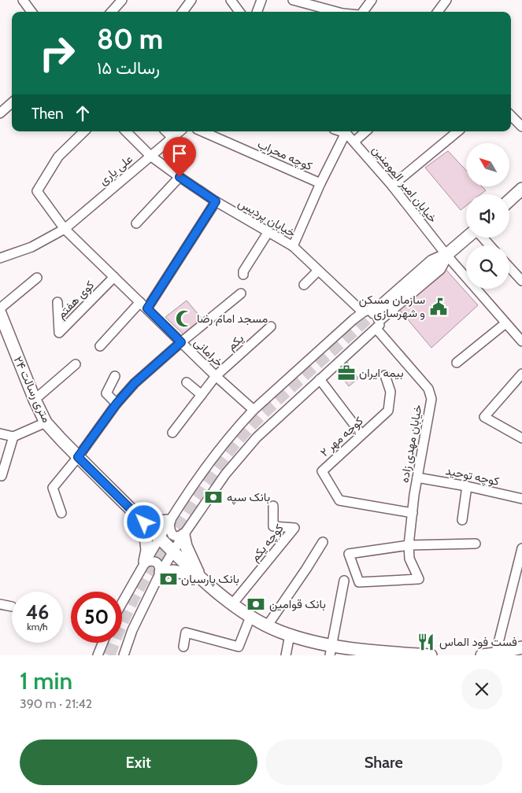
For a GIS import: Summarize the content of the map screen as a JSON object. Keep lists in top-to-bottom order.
{
  "streets": {
    "main road": ["۲۴ متری رسالت"],
    "street": [
      "کوچه محراب",
      "علی یاری",
      "خیابان امیر المومنین",
      "خیابان پردیس",
      "کوی هفتم",
      "یکم",
      "خرامانی",
      "کوچه مهر ۲",
      "خیابان مهدی زاده",
      "کوچه توحید",
      "کوچه یکم"
    ]
  },
  "crossings": [
    ["علی یاری", "خیابان پردیس"],
    ["علی یاری", "خرامانی"],
    ["خیابان پردیس", "خیابان مهدی زاده"],
    ["کوی هفتم", "خرامانی"],
    ["یکم", "خرامانی"],
    ["۲۴ متری رسالت", "کوچه یکم"],
    ["کوچه مهر ۲", "خیابان مهدی زاده"],
    ["خیابان مهدی زاده", "کوچه توحید"]
  ],
  "places": {
    "public building": ["سازمان مسکن و شهرسازی"],
    "mosque": ["مسجد امام رضا"],
    "office": ["بیمه ایران"],
    "bank": ["بانک سپه", "بانک پارسیان", "بانک قوامین"],
    "restaurant": ["فست فود الماس"]
  },
  "north": "top left",
  "page": {
    "turn": ["80 m", "رسالت ۱۵"],
    "then": "Then",
    "speed": "46 km/h",
    "limit": "50",
    "heading": ["1 min", "390 m · 21:42"],
    "buttons": ["Exit", "Share"]
  }
}
